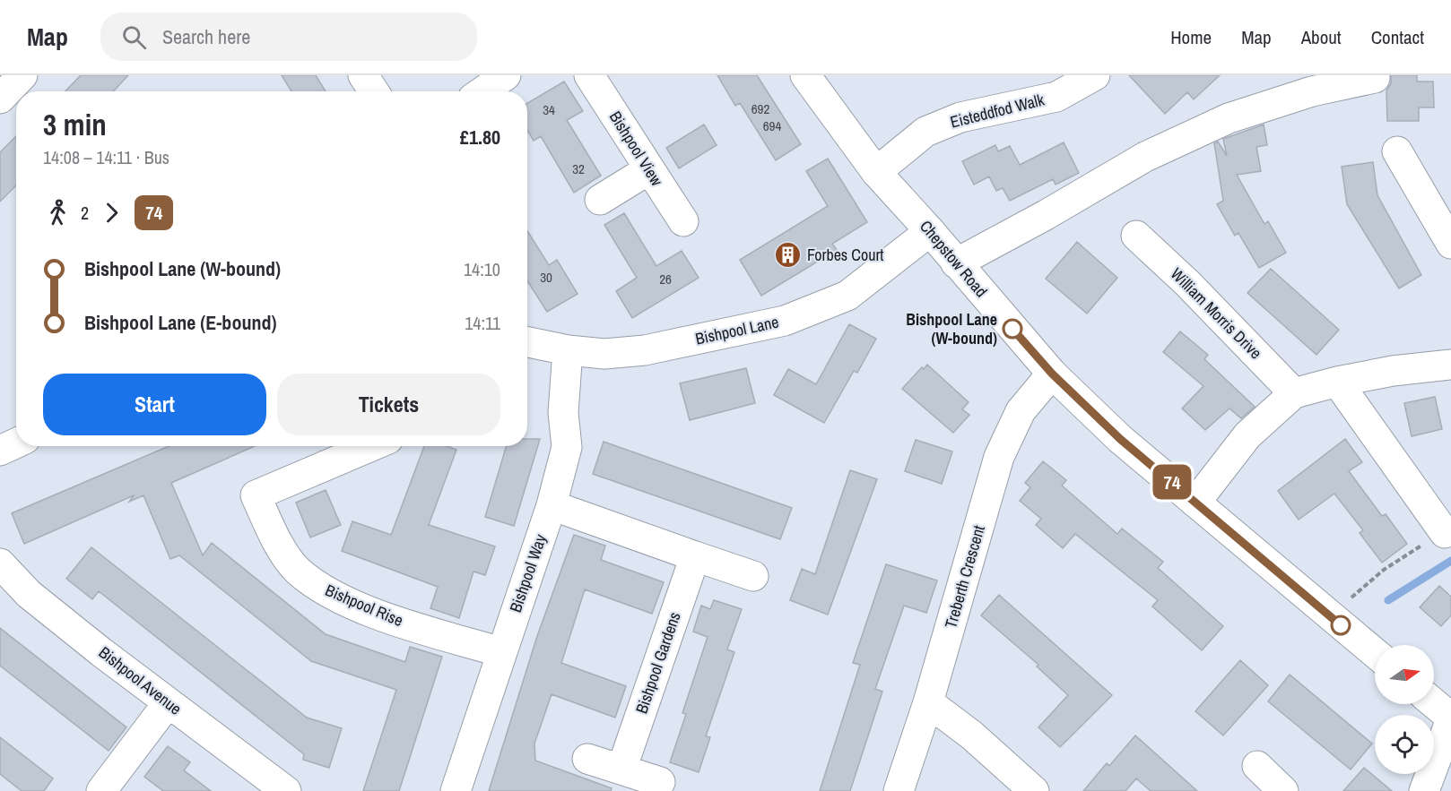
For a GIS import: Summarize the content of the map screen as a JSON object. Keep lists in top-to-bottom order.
{
  "streets": {
    "street": [
      "Eisteddfod Walk",
      "Bishpool View",
      "Chepstow Road",
      "William Morris Drive",
      "Bishpool Lane",
      "Bishpool Way",
      "Treberth Crescent",
      "Bishpool Rise",
      "Bishpool Gardens",
      "Bishpool Avenue"
    ]
  },
  "crossings": [
    ["Eisteddfod Walk", "Chepstow Road"],
    ["Chepstow Road", "Bishpool Lane"],
    ["Chepstow Road", "Treberth Crescent"],
    ["Bishpool Lane", "Bishpool Way"],
    ["Bishpool Way", "Bishpool Rise"]
  ],
  "places": {
    "building": ["Forbes Court"],
    "other": ["Bishpool Lane (W-bound)"]
  },
  "lines": ["bus line 74"],
  "house_numbers": [
    "692",
    "34",
    "694",
    "32",
    "30",
    "26"
  ],
  "north": "right",
  "page": {
    "header": "Map",
    "search": "Search here",
    "nav": [
      "Home",
      "Map",
      "About",
      "Contact"
    ],
    "on_map": "74",
    "heading": ["3 min", "14:08 – 14:11 · Bus", "£1.80"],
    "legs": ["2", "74"],
    "list": [
      {
        "name": "Bishpool Lane (W-bound)",
        "value": "14:10"
      },
      {
        "name": "Bishpool Lane (E-bound)",
        "value": "14:11"
      }
    ],
    "buttons": ["Start", "Tickets"]
  }
}
